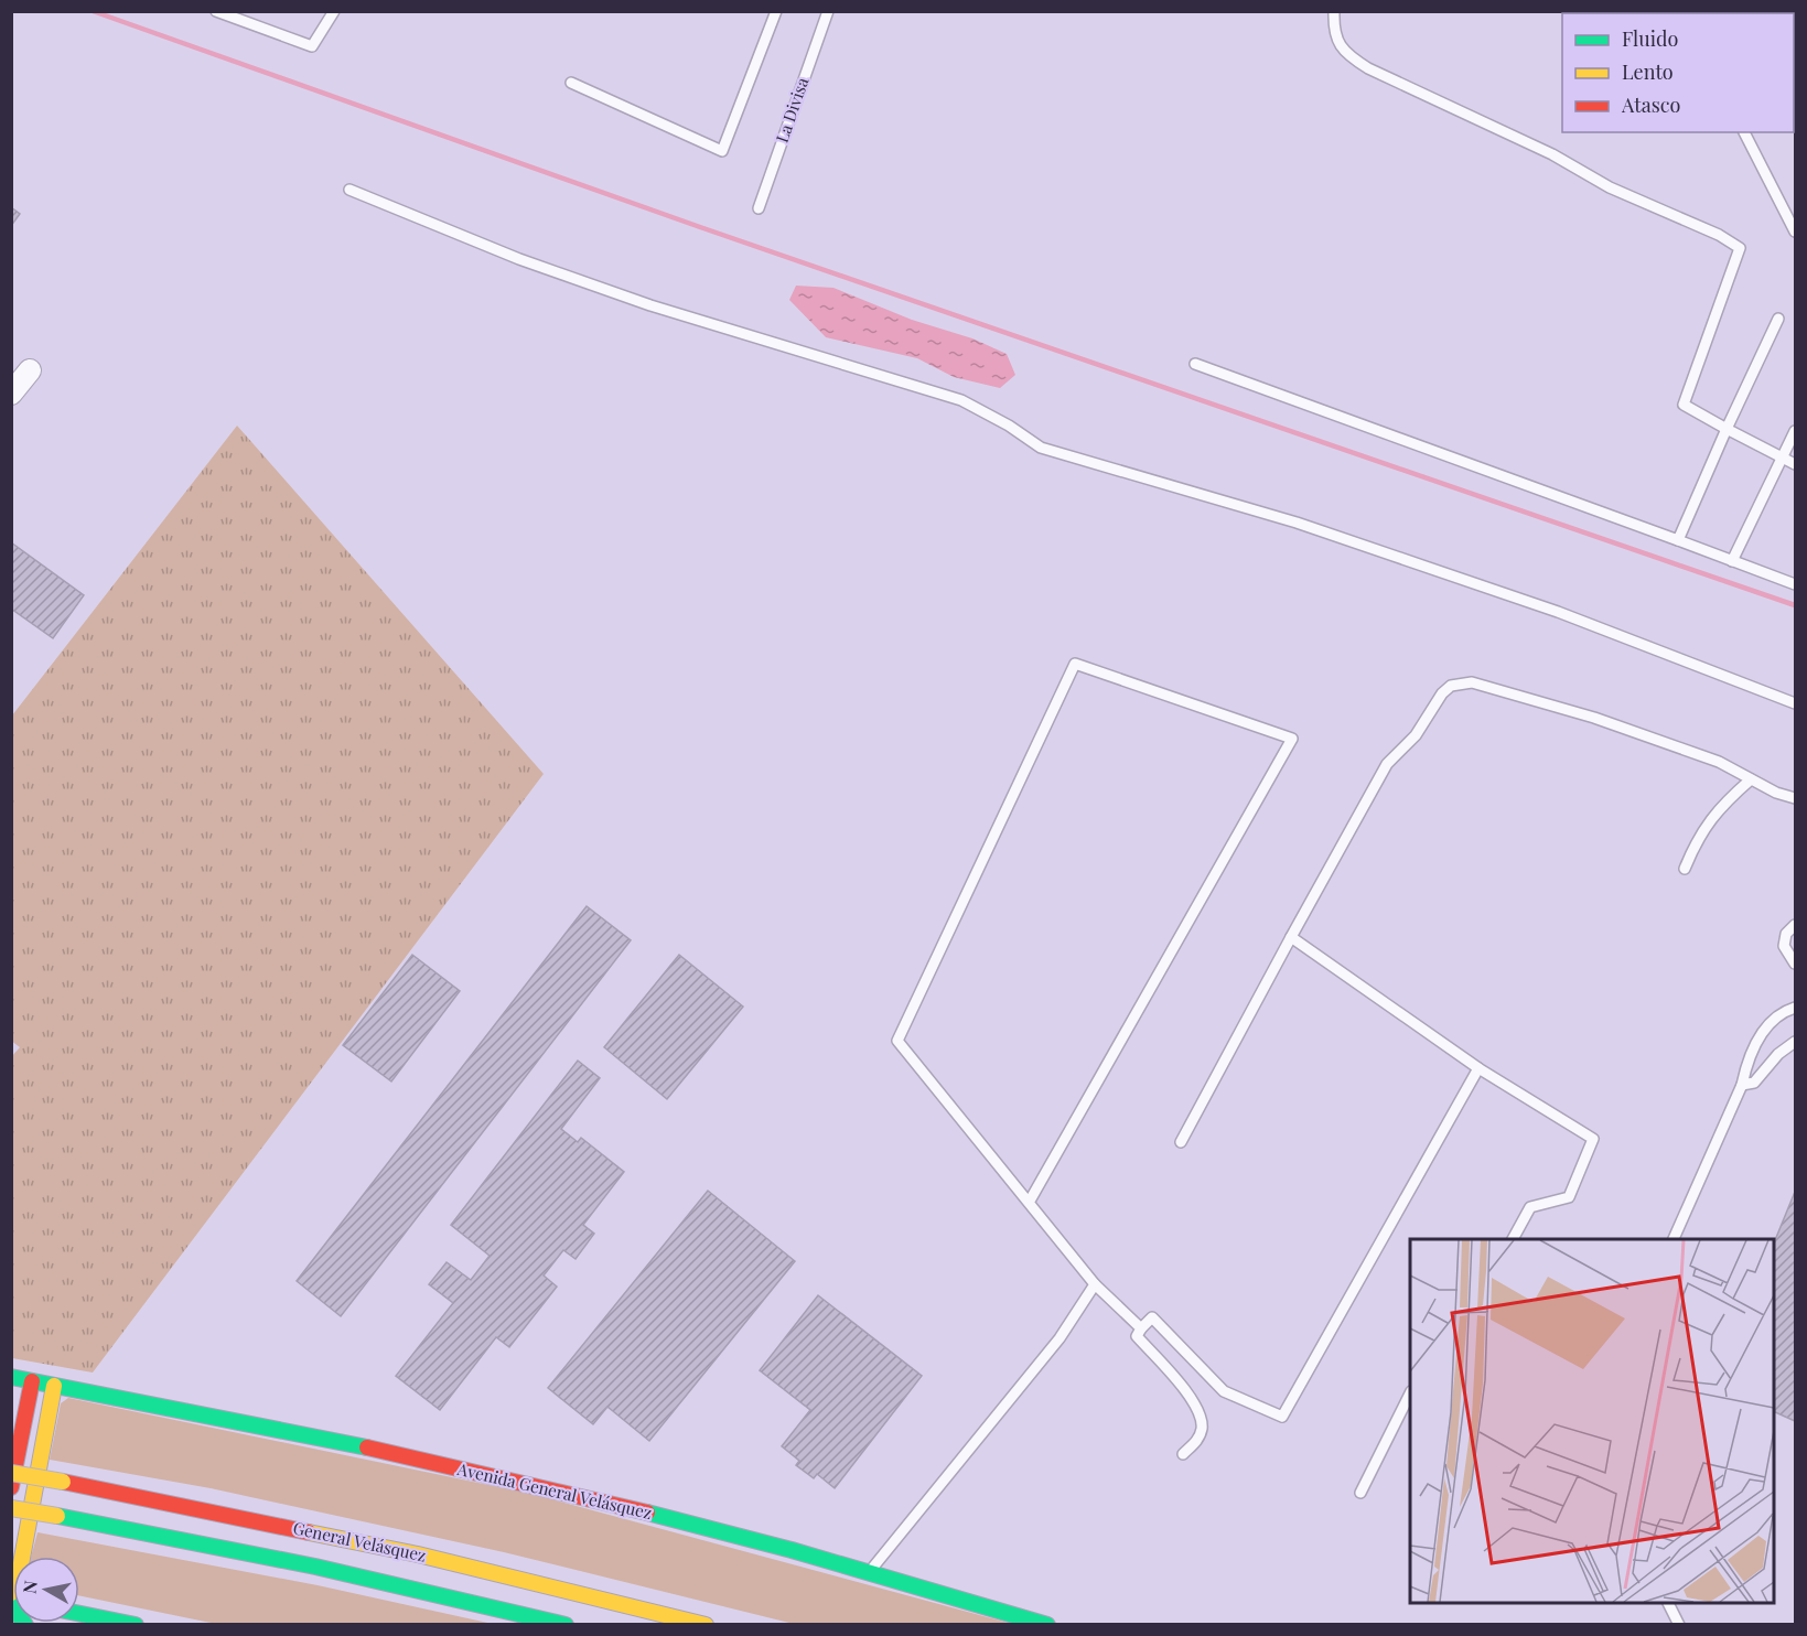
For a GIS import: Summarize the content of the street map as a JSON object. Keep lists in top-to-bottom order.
{
  "streets": {
    "main road": ["Avenida General Velásquez", "General Velásquez"],
    "lane": ["La Divisa"]
  },
  "legend": ["Fluido", "Lento", "Atasco"],
  "north": "left"
}
